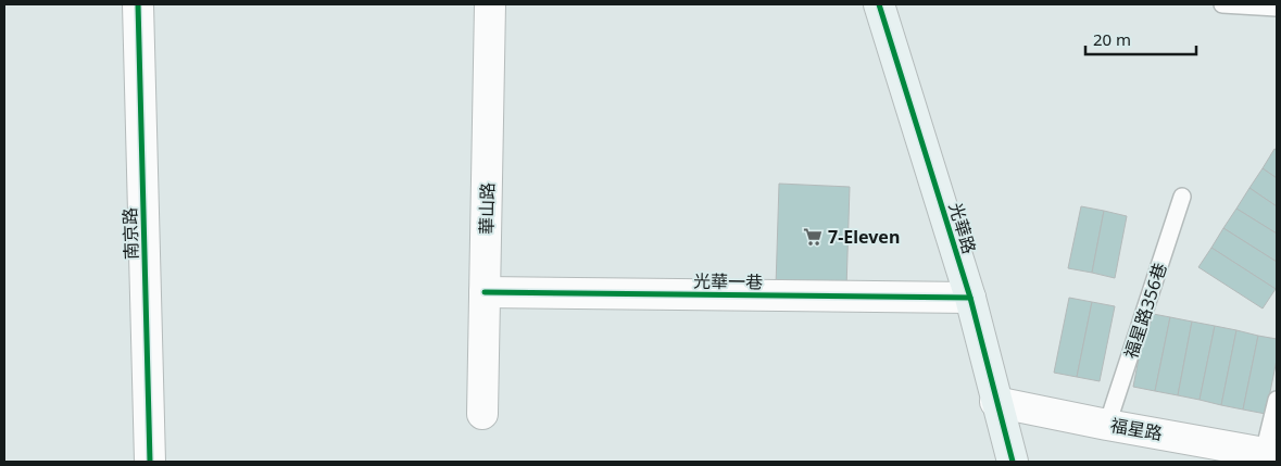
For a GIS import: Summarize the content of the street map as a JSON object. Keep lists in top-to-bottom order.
{
  "streets": {
    "street": [
      "華山路",
      "光華路",
      "南京路",
      "光華一巷",
      "福星路"
    ],
    "lane": ["福星路356巷"]
  },
  "crossings": [
    ["華山路", "光華一巷"],
    ["光華路", "光華一巷"],
    ["光華路", "福星路"],
    ["福星路356巷", "福星路"]
  ],
  "places": {
    "supermarket": ["7-Eleven"]
  },
  "scale_bar": "20 m"
}
